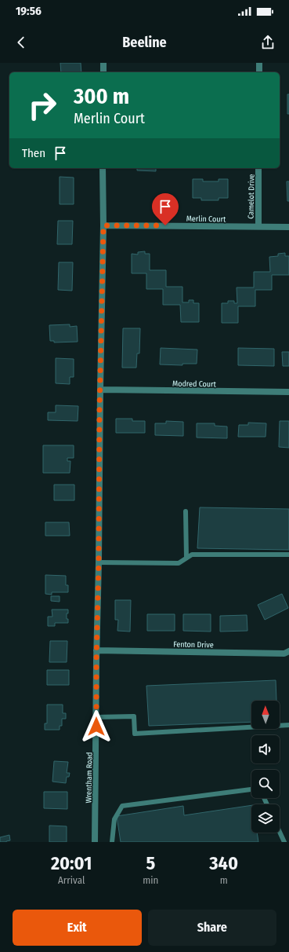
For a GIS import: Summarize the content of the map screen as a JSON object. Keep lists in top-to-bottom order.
{
  "streets": {
    "street": [
      "Camelot Drive",
      "Merlin Court",
      "Modred Court",
      "Fenton Drive",
      "Wrentham Road"
    ]
  },
  "crossings": [
    ["Camelot Drive", "Merlin Court"],
    ["Merlin Court", "Wrentham Road"],
    ["Modred Court", "Wrentham Road"],
    ["Fenton Drive", "Wrentham Road"]
  ],
  "north": "top",
  "page": {
    "status": "19:56",
    "header": "Beeline",
    "turn": ["300 m", "Merlin Court"],
    "then": "Then",
    "eta": [
      "20:01",
      "Arrival",
      "5",
      "min",
      "340",
      "m"
    ],
    "buttons": ["Exit", "Share"]
  }
}
